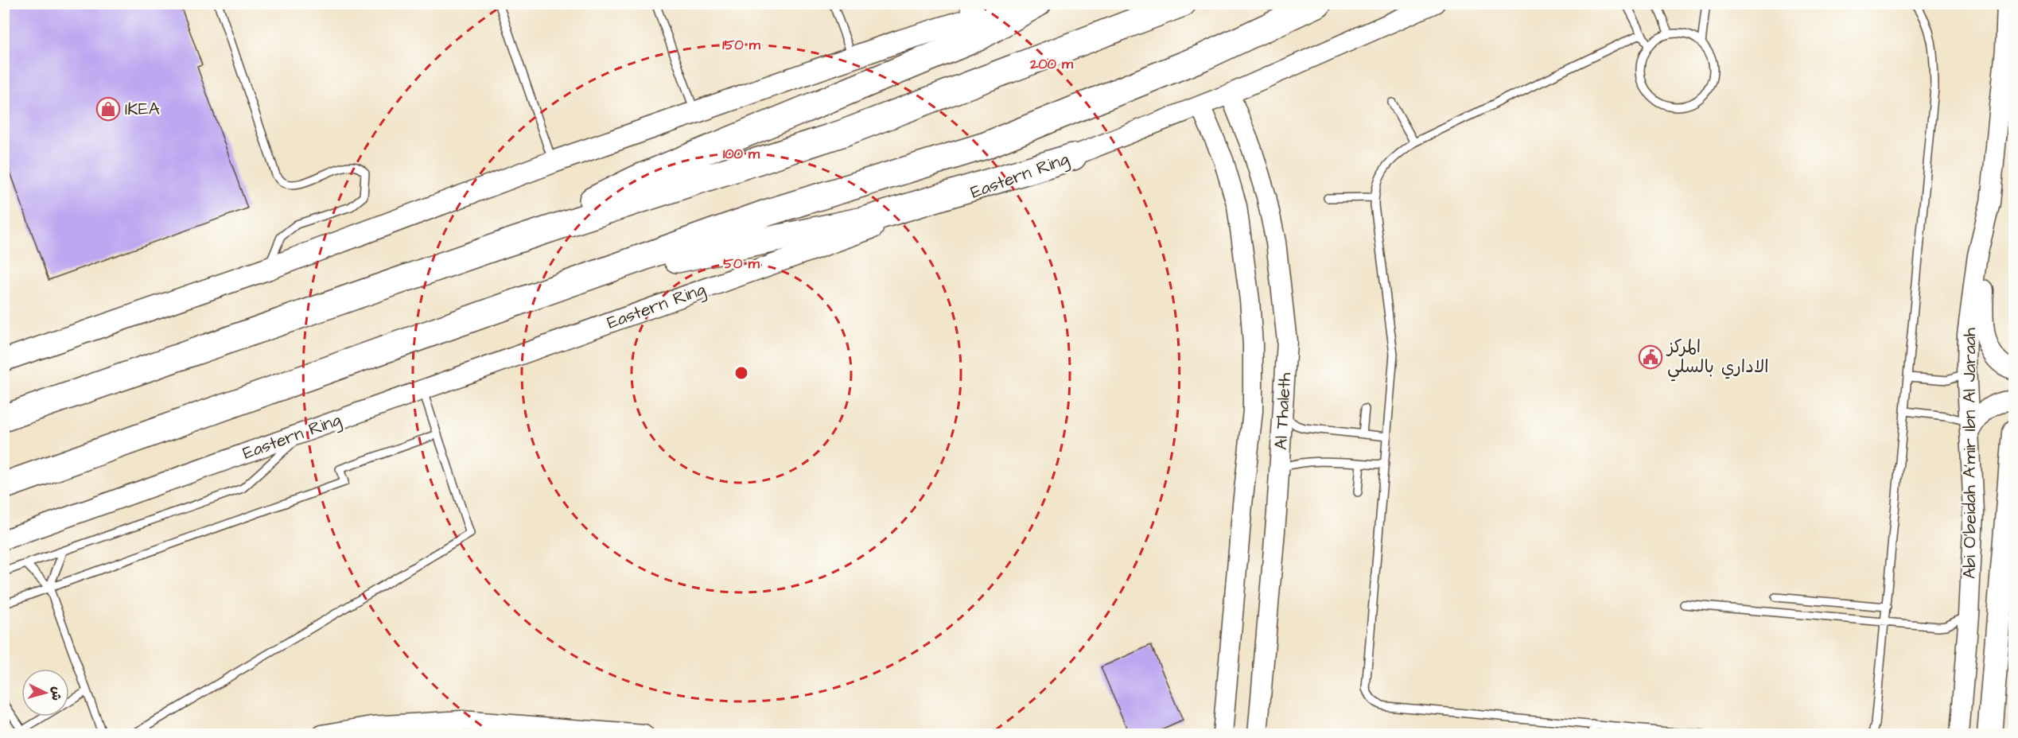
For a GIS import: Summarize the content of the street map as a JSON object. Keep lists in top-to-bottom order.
{
  "streets": {
    "street": ["Eastern Ring", "Al Thaleth", "Abi O'beidah A'mir Ibn Al Jaraah"]
  },
  "crossings": [
    ["Eastern Ring", "Al Thaleth"]
  ],
  "places": {
    "shop": ["IKEA"],
    "public building": ["المركز الاداري بالسلي"]
  },
  "north": "right",
  "rings": [
    "150 m",
    "200 m",
    "100 m",
    "50 m"
  ]
}
